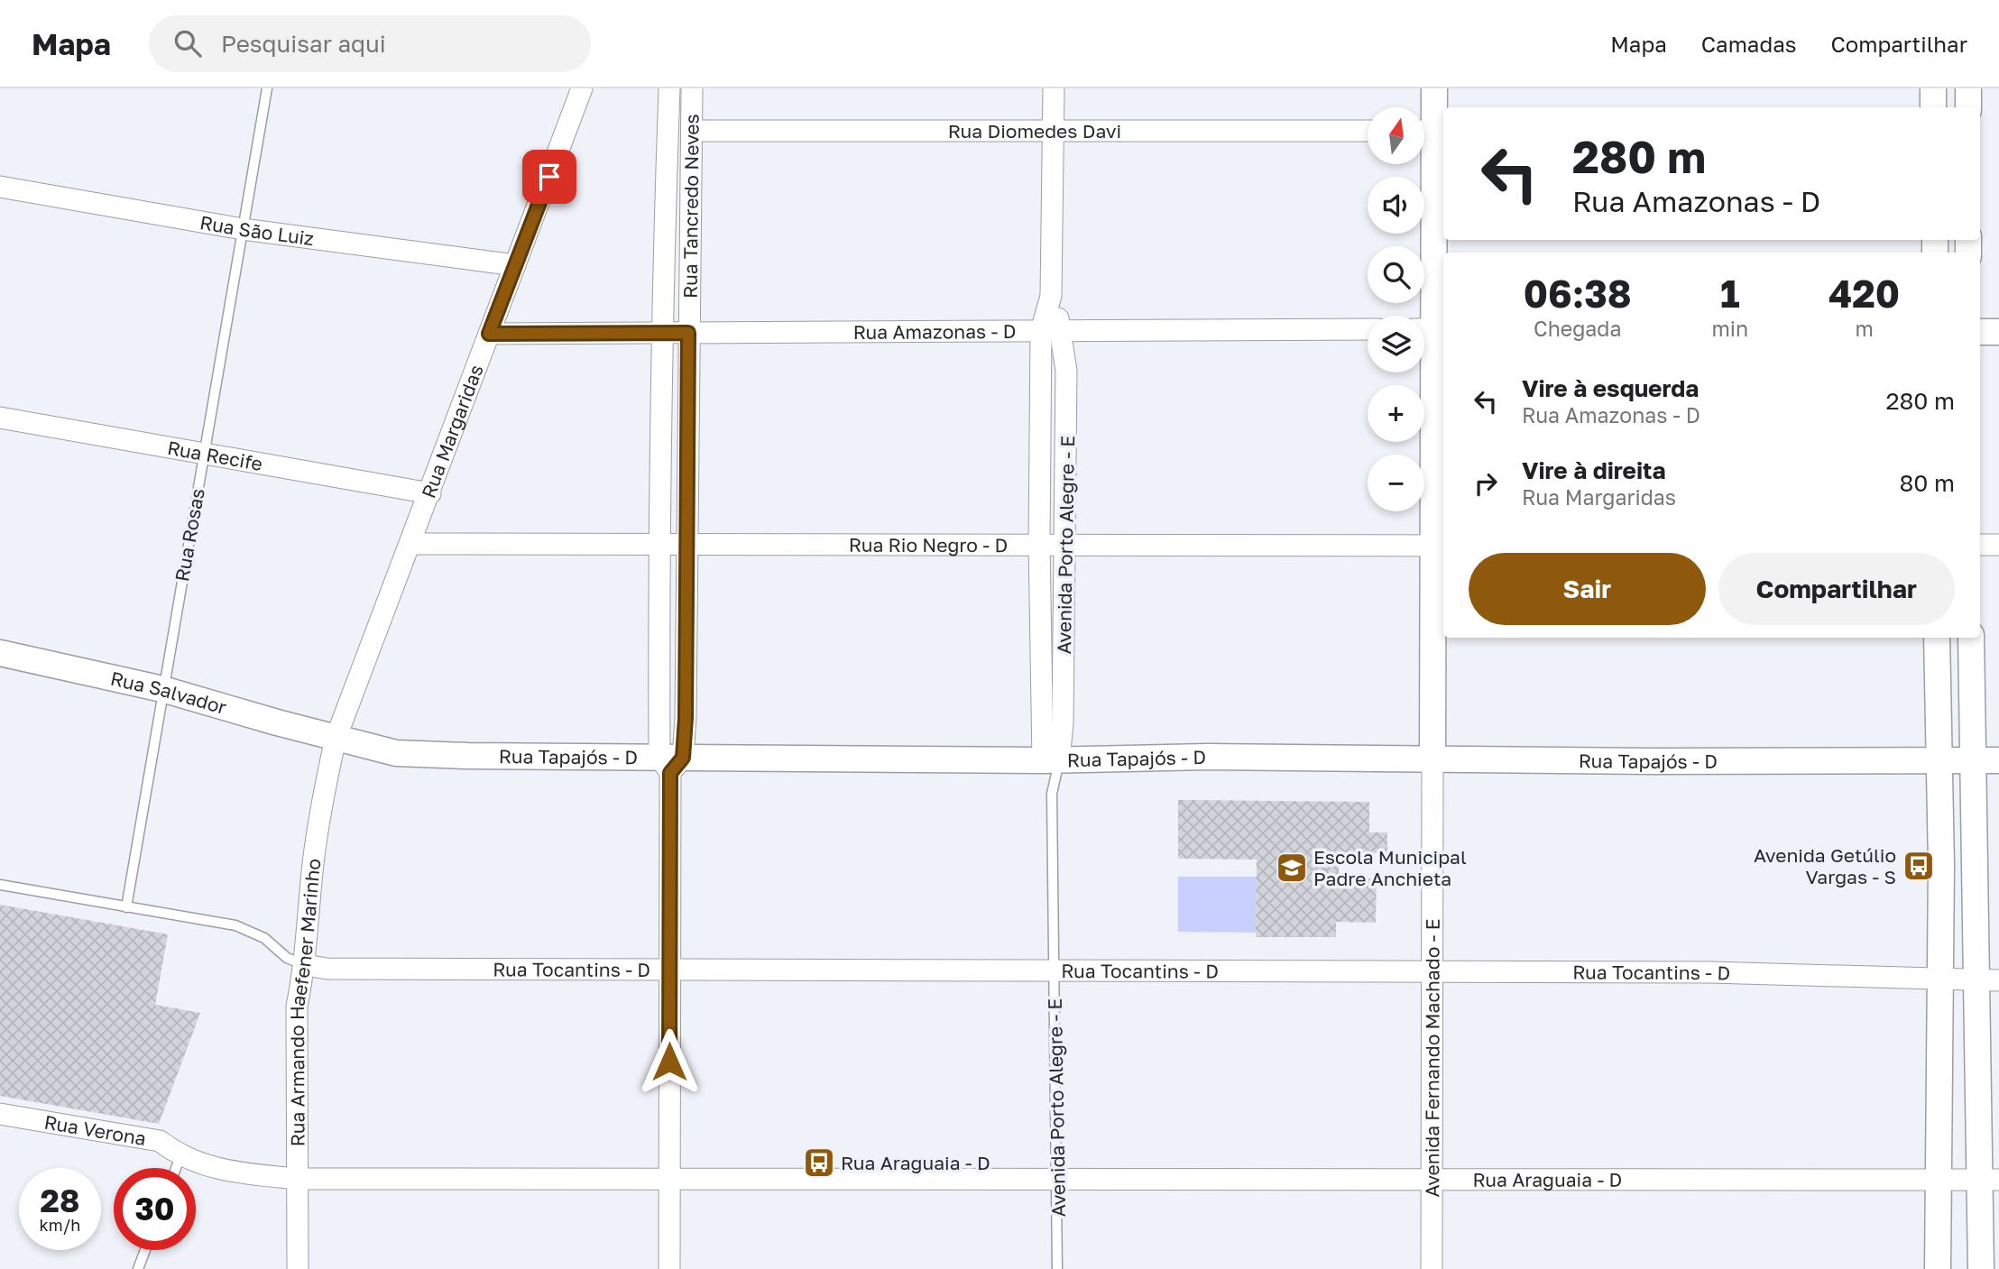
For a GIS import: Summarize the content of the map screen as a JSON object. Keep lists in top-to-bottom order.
{
  "streets": {
    "street": [
      "Rua Diomedes Davi",
      "Rua Tancredo Neves",
      "Rua São Luiz",
      "Rua Amazonas - D",
      "Rua Margaridas",
      "Rua Recife",
      "Rua Rio Negro - D",
      "Avenida Porto Alegre - E",
      "Rua Salvador",
      "Rua Tapajós - D",
      "Rua Tocantins - D",
      "Rua Armando Haefener Marinho",
      "Avenida Fernando Machado - E",
      "Rua Verona",
      "Rua Araguaia - D"
    ],
    "lane": ["Rua Rosas"]
  },
  "crossings": [
    ["Rua Diomedes Davi", "Rua Tancredo Neves"],
    ["Rua Diomedes Davi", "Avenida Porto Alegre - E"],
    ["Rua Tancredo Neves", "Rua Amazonas - D"],
    ["Rua Tancredo Neves", "Rua Rio Negro - D"],
    ["Rua Tancredo Neves", "Rua Tapajós - D"],
    ["Rua Tancredo Neves", "Rua Tocantins - D"],
    ["Rua Tancredo Neves", "Rua Araguaia - D"],
    ["Rua São Luiz", "Rua Margaridas"],
    ["Rua São Luiz", "Rua Rosas"],
    ["Rua Amazonas - D", "Rua Margaridas"],
    ["Rua Amazonas - D", "Avenida Porto Alegre - E"],
    ["Rua Margaridas", "Rua Recife"],
    ["Rua Margaridas", "Rua Rio Negro - D"],
    ["Rua Margaridas", "Rua Salvador"],
    ["Rua Margaridas", "Rua Tapajós - D"],
    ["Rua Margaridas", "Rua Armando Haefener Marinho"],
    ["Rua Recife", "Rua Rosas"],
    ["Rua Rosas", "Rua Salvador"],
    ["Rua Rio Negro - D", "Avenida Porto Alegre - E"],
    ["Rua Rio Negro - D", "Avenida Fernando Machado - E"],
    ["Avenida Porto Alegre - E", "Rua Tapajós - D"],
    ["Avenida Porto Alegre - E", "Rua Tocantins - D"],
    ["Avenida Porto Alegre - E", "Rua Araguaia - D"],
    ["Rua Salvador", "Rua Tapajós - D"],
    ["Rua Salvador", "Rua Armando Haefener Marinho"],
    ["Rua Tapajós - D", "Rua Armando Haefener Marinho"],
    ["Rua Tapajós - D", "Avenida Fernando Machado - E"],
    ["Rua Tocantins - D", "Rua Armando Haefener Marinho"],
    ["Rua Tocantins - D", "Avenida Fernando Machado - E"],
    ["Rua Armando Haefener Marinho", "Rua Verona"],
    ["Rua Armando Haefener Marinho", "Rua Araguaia - D"],
    ["Avenida Fernando Machado - E", "Rua Araguaia - D"],
    ["Rua Verona", "Rua Araguaia - D"]
  ],
  "places": {
    "bus stop": ["Avenida Getúlio Vargas - S", "Rua Araguaia - D"],
    "school or university": ["Escola Municipal Padre Anchieta"]
  },
  "north": "top",
  "page": {
    "header": "Mapa",
    "search": "Pesquisar aqui",
    "nav": ["Mapa", "Camadas", "Compartilhar"],
    "map_buttons": ["+", "−"],
    "turn": ["280 m", "Rua Amazonas - D"],
    "eta": [
      "06:38",
      "Chegada",
      "1",
      "min",
      "420",
      "m"
    ],
    "list": [
      {
        "name": "Vire à esquerda",
        "note": "Rua Amazonas - D",
        "value": "280 m"
      },
      {
        "name": "Vire à direita",
        "note": "Rua Margaridas",
        "value": "80 m"
      }
    ],
    "buttons": ["Sair", "Compartilhar"],
    "speed": "28 km/h",
    "limit": "30"
  }
}
